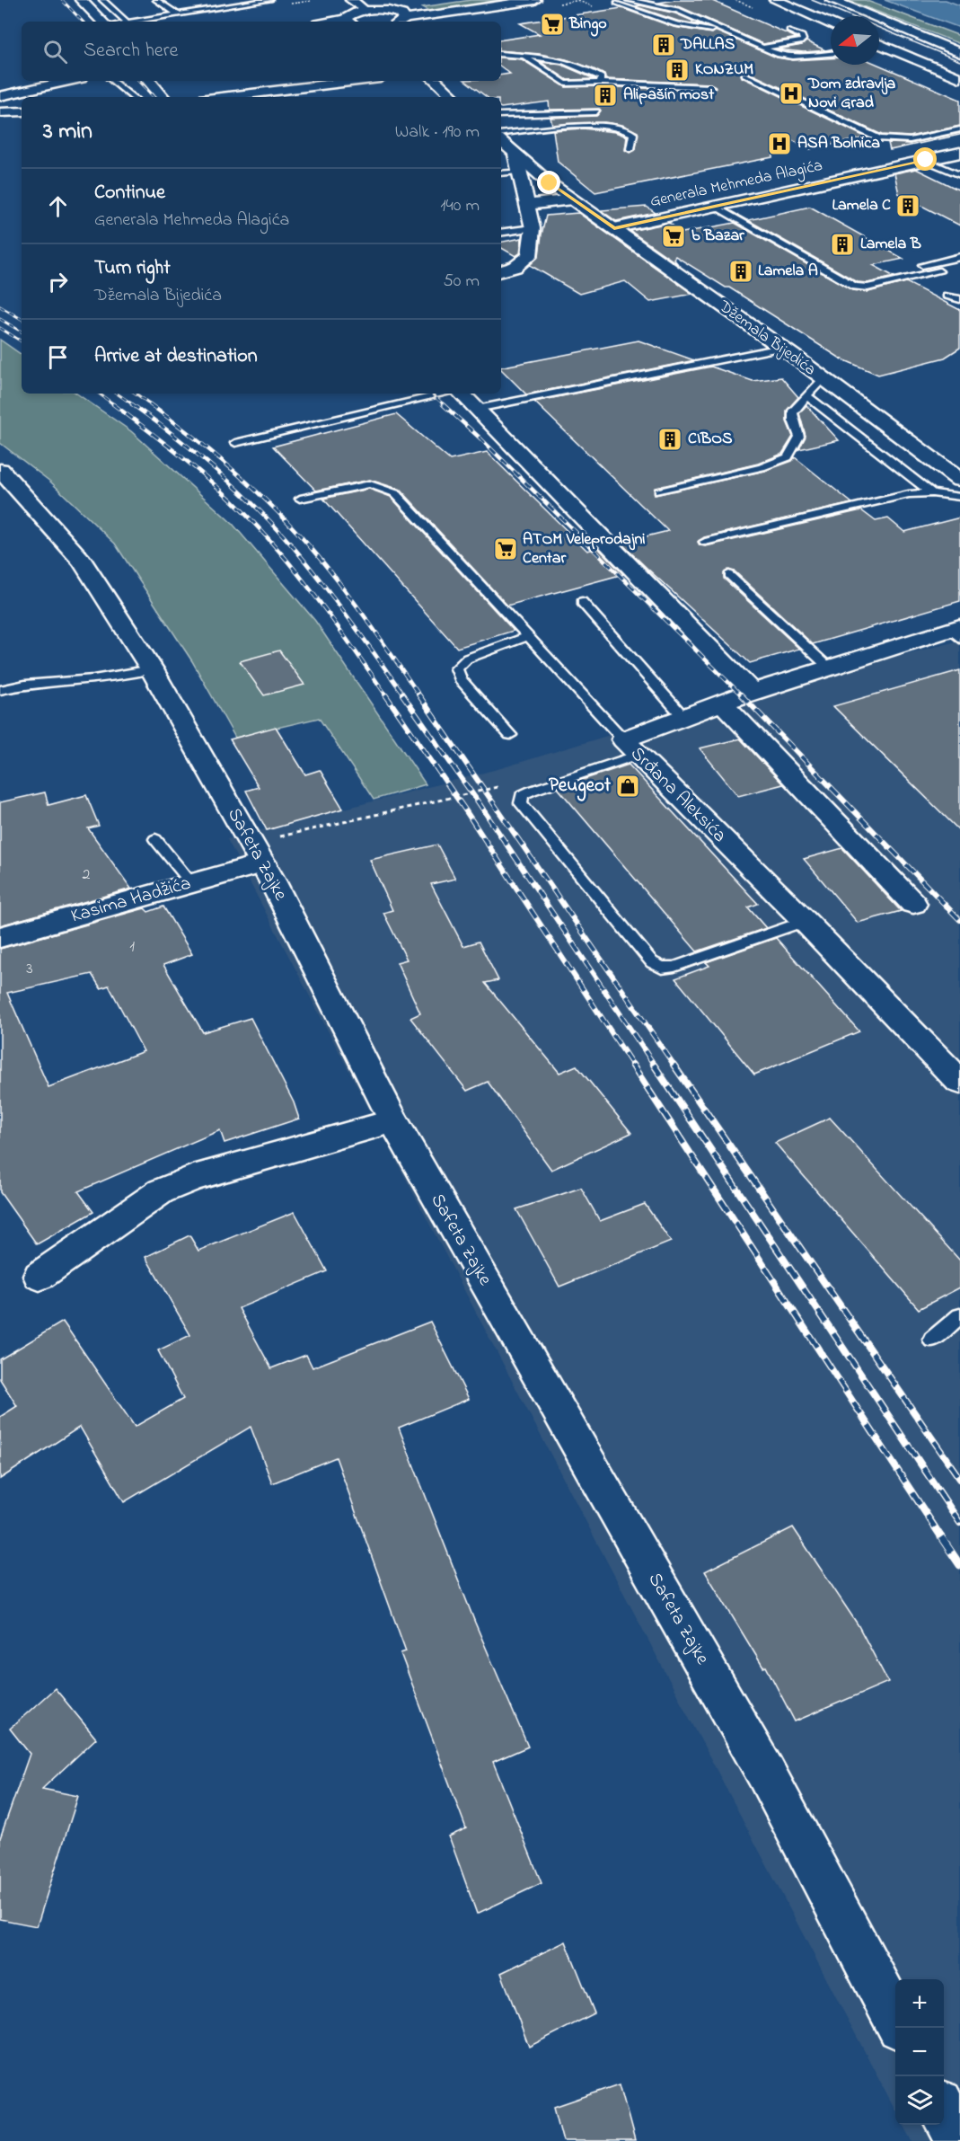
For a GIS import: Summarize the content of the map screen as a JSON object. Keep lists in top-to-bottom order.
{
  "streets": {
    "street": [
      "Generala Mehmeda Alagića",
      "Džemala Bijedića",
      "Srđana Aleksića",
      "Safeta Zajke",
      "Kasima Hadžića"
    ]
  },
  "crossings": [
    ["Generala Mehmeda Alagića", "Džemala Bijedića"],
    ["Safeta Zajke", "Kasima Hadžića"]
  ],
  "places": {
    "supermarket": ["Bingo", "b Bazar", "ATOM Veleprodajni Centar"],
    "building": [
      "DALLAS",
      "KONZUM",
      "Alipašin most",
      "Lamela C",
      "Lamela B",
      "Lamela A",
      "CIBOS"
    ],
    "hospital": ["Dom zdravlja Novi Grad", "ASA Bolnica"],
    "shop": ["Peugeot"]
  },
  "house_numbers": ["2", "1", "3"],
  "north": "left",
  "page": {
    "search": "Search here",
    "heading": ["3 min", "Walk · 190 m"],
    "list": [
      ["Continue", "Generala Mehmeda Alagića", "140 m"],
      ["Turn right", "Džemala Bijedića", "50 m"],
      "Arrive at destination"
    ],
    "map_buttons": ["+", "−"]
  }
}
